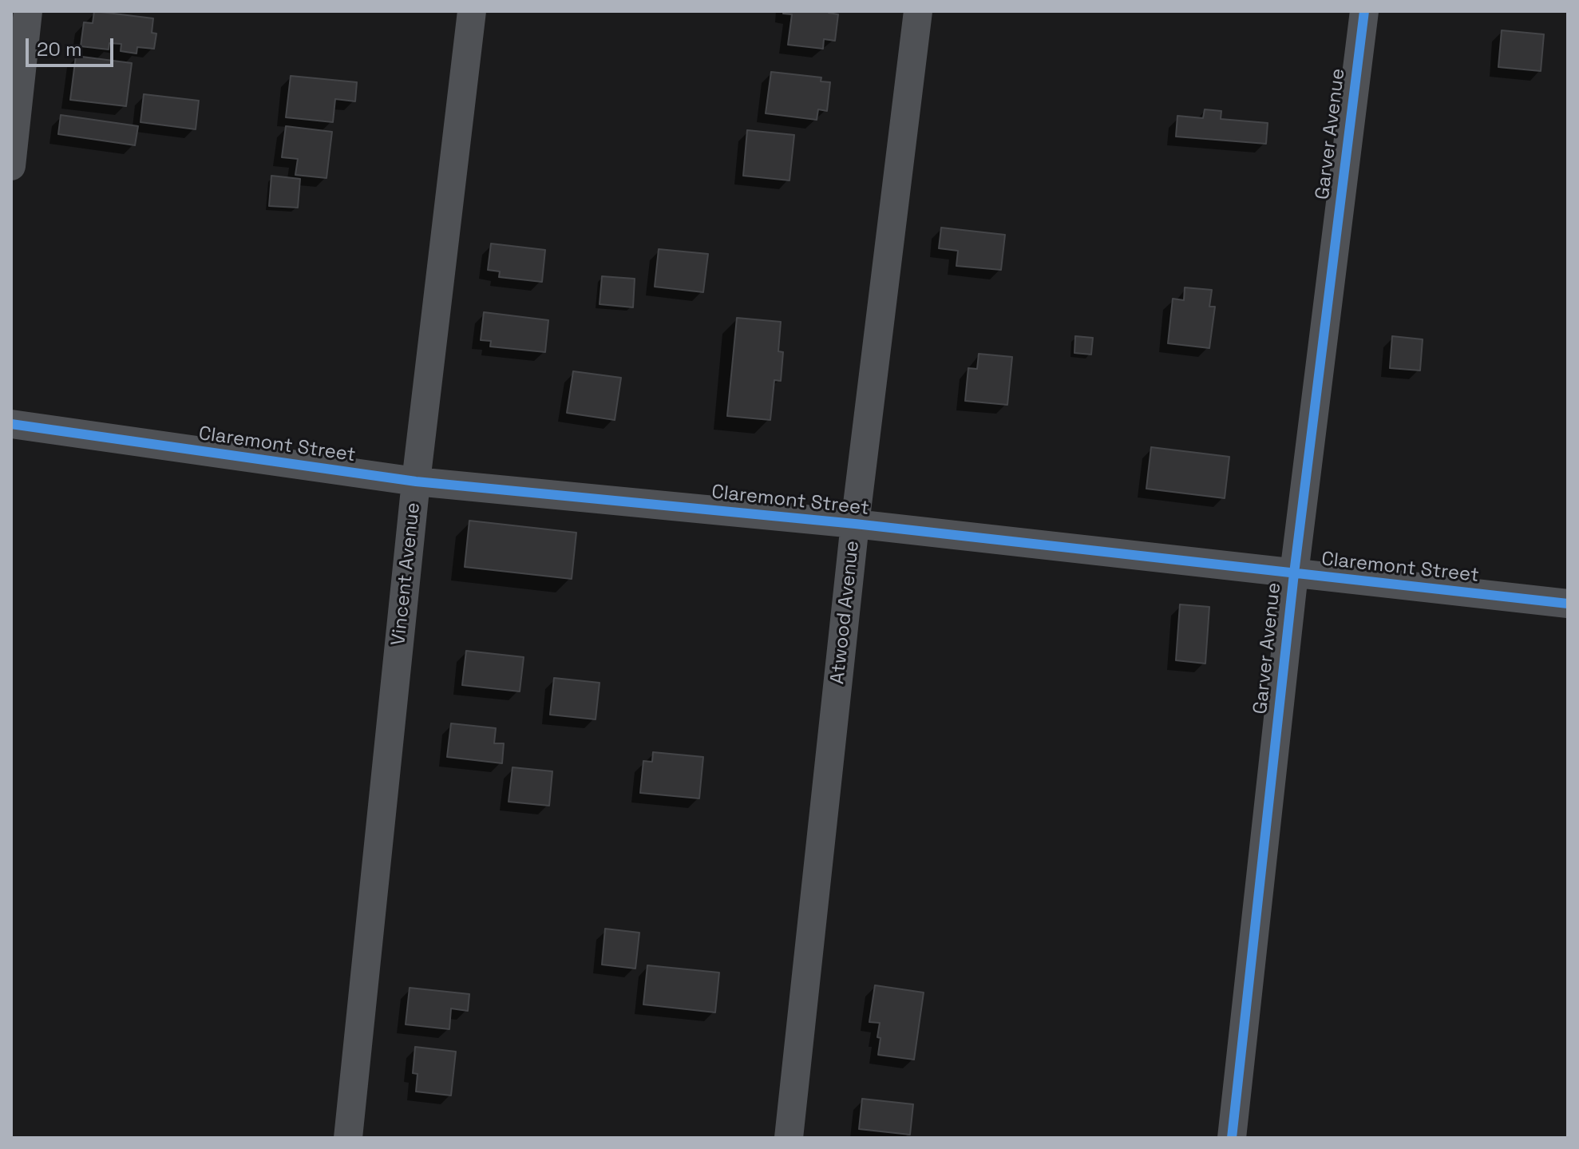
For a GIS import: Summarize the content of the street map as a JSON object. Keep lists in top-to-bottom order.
{
  "streets": {
    "street": [
      "Garver Avenue",
      "Claremont Street",
      "Vincent Avenue",
      "Atwood Avenue"
    ]
  },
  "crossings": [
    ["Garver Avenue", "Claremont Street"],
    ["Claremont Street", "Vincent Avenue"],
    ["Claremont Street", "Atwood Avenue"]
  ],
  "scale_bar": "20 m"
}
